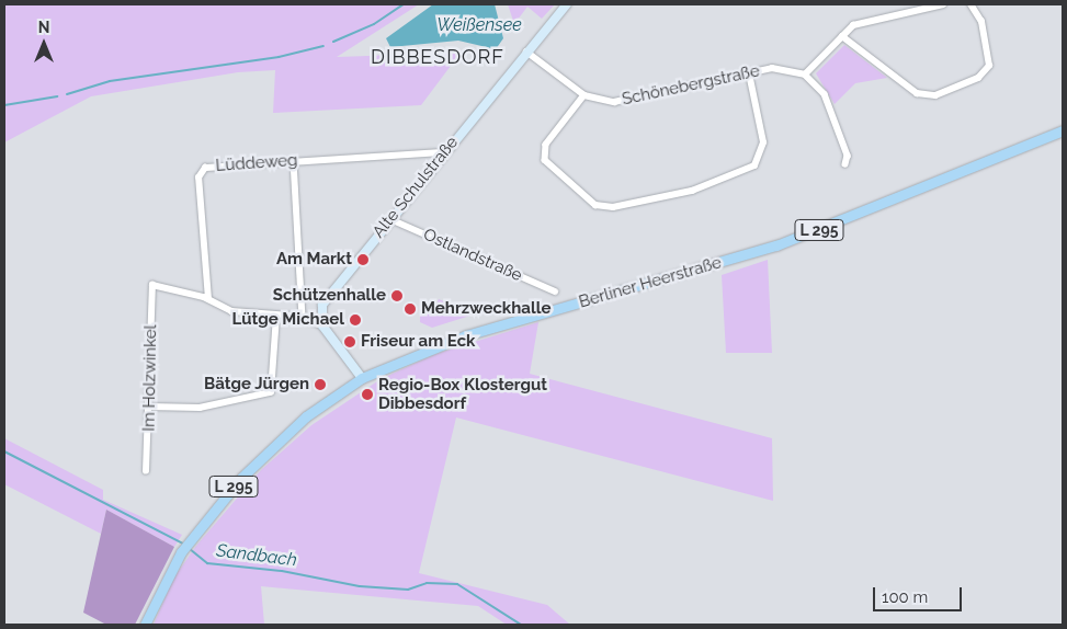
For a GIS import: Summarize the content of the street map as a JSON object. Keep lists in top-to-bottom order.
{
  "streets": {
    "main road": ["L 295", "Berliner Heerstraße"],
    "street": [
      "Schönebergstraße",
      "Lüddeweg",
      "Alte Schulstraße",
      "Ostlandstraße",
      "Im Holzwinkel"
    ]
  },
  "crossings": [
    ["Schönebergstraße", "Alte Schulstraße"],
    ["Lüddeweg", "Alte Schulstraße"],
    ["Lüddeweg", "Im Holzwinkel"],
    ["Alte Schulstraße", "Ostlandstraße"]
  ],
  "districts": ["DIBBESDORF"],
  "water": ["Weißensee", "Sandbach"],
  "places": [
    "Am Markt",
    "Schützenhalle",
    "Mehrzweckhalle",
    "Lütge Michael",
    "Friseur am Eck",
    "Bätge Jürgen",
    "Regio-Box Klostergut Dibbesdorf"
  ],
  "scale_bar": "100 m",
  "north": "top"
}
